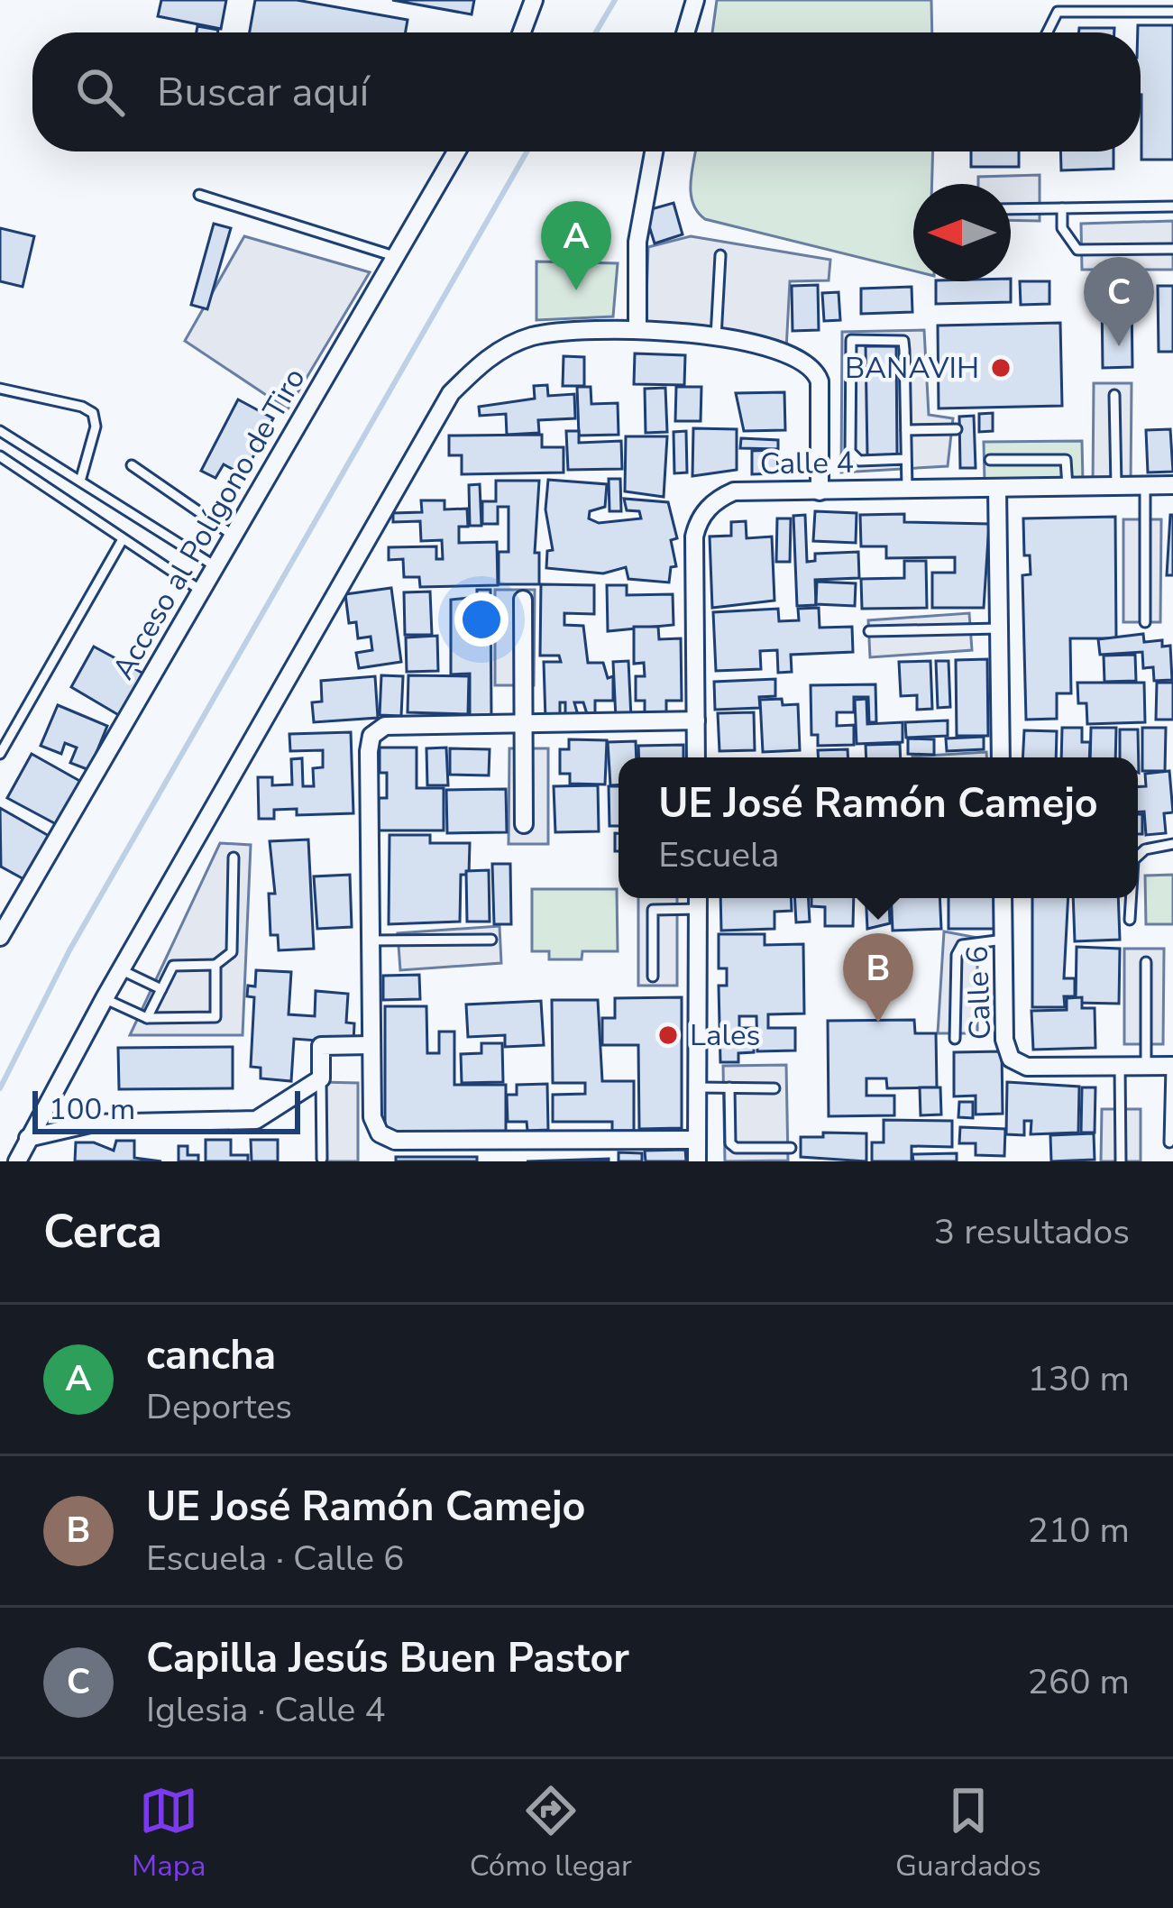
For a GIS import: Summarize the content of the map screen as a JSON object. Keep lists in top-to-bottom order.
{
  "streets": {
    "street": ["Calle 4", "Acceso al Polígono de Tiro", "Calle 6"]
  },
  "places": ["BANAVIH", "Lales"],
  "scale_bar": "100 m",
  "north": "left",
  "page": {
    "search": "Buscar aquí",
    "pins": ["A", "C", "B"],
    "popup": ["UE José Ramón Camejo", "Escuela"],
    "scale": "100 m",
    "heading": ["Cerca", "3 resultados"],
    "list": [
      {
        "mark": "A",
        "name": "cancha",
        "note": "Deportes",
        "value": "130 m"
      },
      {
        "mark": "B",
        "name": "UE José Ramón Camejo",
        "note": "Escuela · Calle 6",
        "value": "210 m"
      },
      {
        "mark": "C",
        "name": "Capilla Jesús Buen Pastor",
        "note": "Iglesia · Calle 4",
        "value": "260 m"
      }
    ],
    "nav": ["Mapa", "Cómo llegar", "Guardados"]
  }
}
